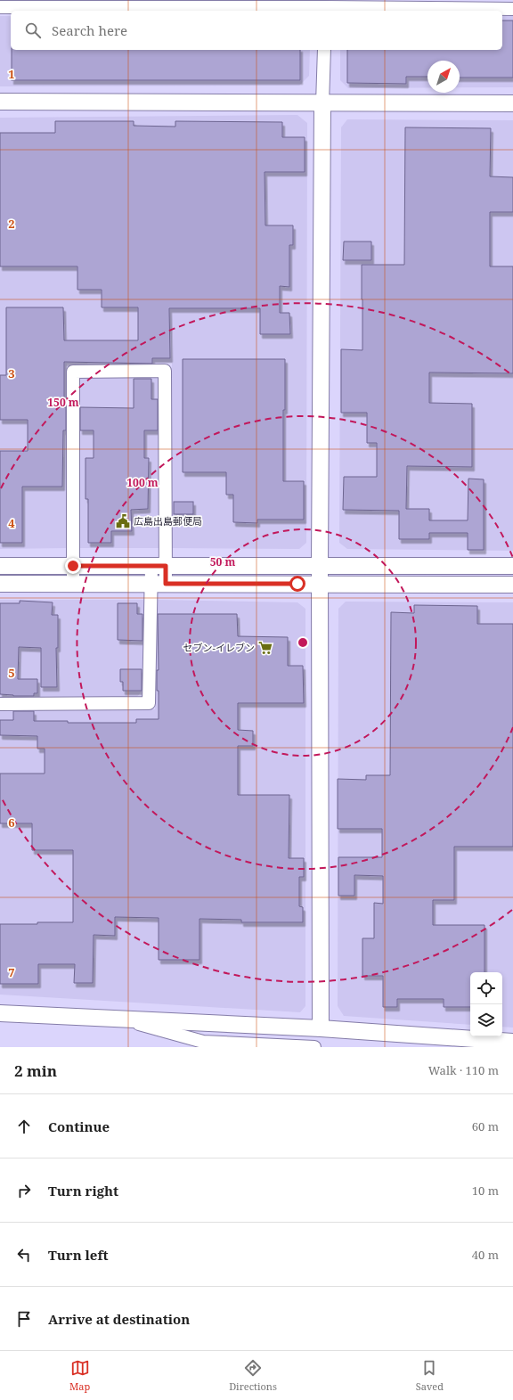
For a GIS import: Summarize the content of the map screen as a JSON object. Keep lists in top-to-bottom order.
{
  "places": {
    "public building": ["広島出島郵便局"],
    "supermarket": ["セブン-イレブン"]
  },
  "north": "top right",
  "page": {
    "search": "Search here",
    "heading": ["2 min", "Walk · 110 m"],
    "list": [
      ["Continue", "60 m"],
      ["Turn right", "10 m"],
      ["Turn left", "40 m"],
      "Arrive at destination"
    ],
    "nav": ["Map", "Directions", "Saved"]
  },
  "grid": {
    "rows": [
      "1",
      "2",
      "3",
      "4",
      "5",
      "6",
      "7"
    ]
  },
  "rings": ["150 m", "100 m", "50 m"]
}
